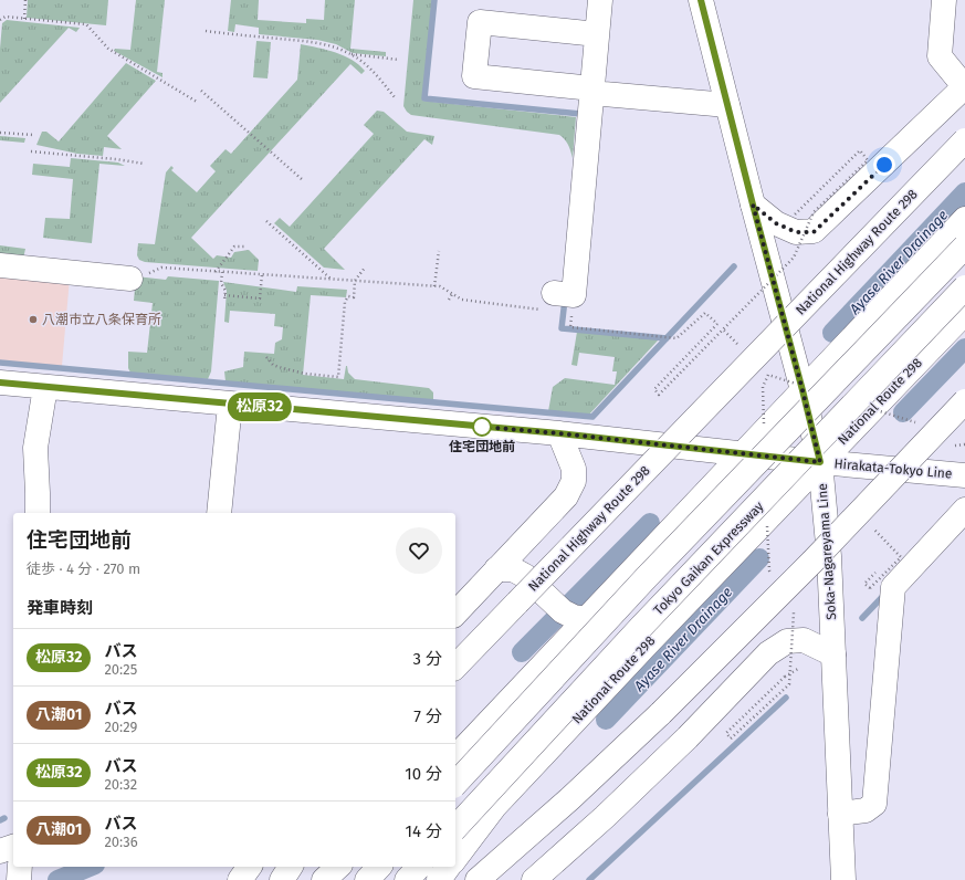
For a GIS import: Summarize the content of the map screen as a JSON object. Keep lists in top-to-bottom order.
{
  "streets": {
    "main road": [
      "National Highway Route 298",
      "National Route 298",
      "Hirakata-Tokyo Line",
      "Soka-Nagareyama Line",
      "Tokyo Gaikan Expressway"
    ]
  },
  "crossings": [
    ["National Route 298", "Hirakata-Tokyo Line"],
    ["National Route 298", "Soka-Nagareyama Line"],
    ["Hirakata-Tokyo Line", "Soka-Nagareyama Line"]
  ],
  "water": ["Ayase River Drainage"],
  "places": ["八潮市立八条保育所", "住宅団地前"],
  "lines": ["bus line 松原32"],
  "page": {
    "on_map": "松原32",
    "heading": [
      ["住宅団地前", "徒歩 · 4 分 · 270 m"],
      "発車時刻"
    ],
    "list": [
      {
        "mark": "松原32",
        "name": "バス",
        "note": "20:25",
        "value": "3 分"
      },
      {
        "mark": "八潮01",
        "name": "バス",
        "note": "20:29",
        "value": "7 分"
      },
      {
        "mark": "松原32",
        "name": "バス",
        "note": "20:32",
        "value": "10 分"
      },
      {
        "mark": "八潮01",
        "name": "バス",
        "note": "20:36",
        "value": "14 分"
      }
    ]
  }
}
